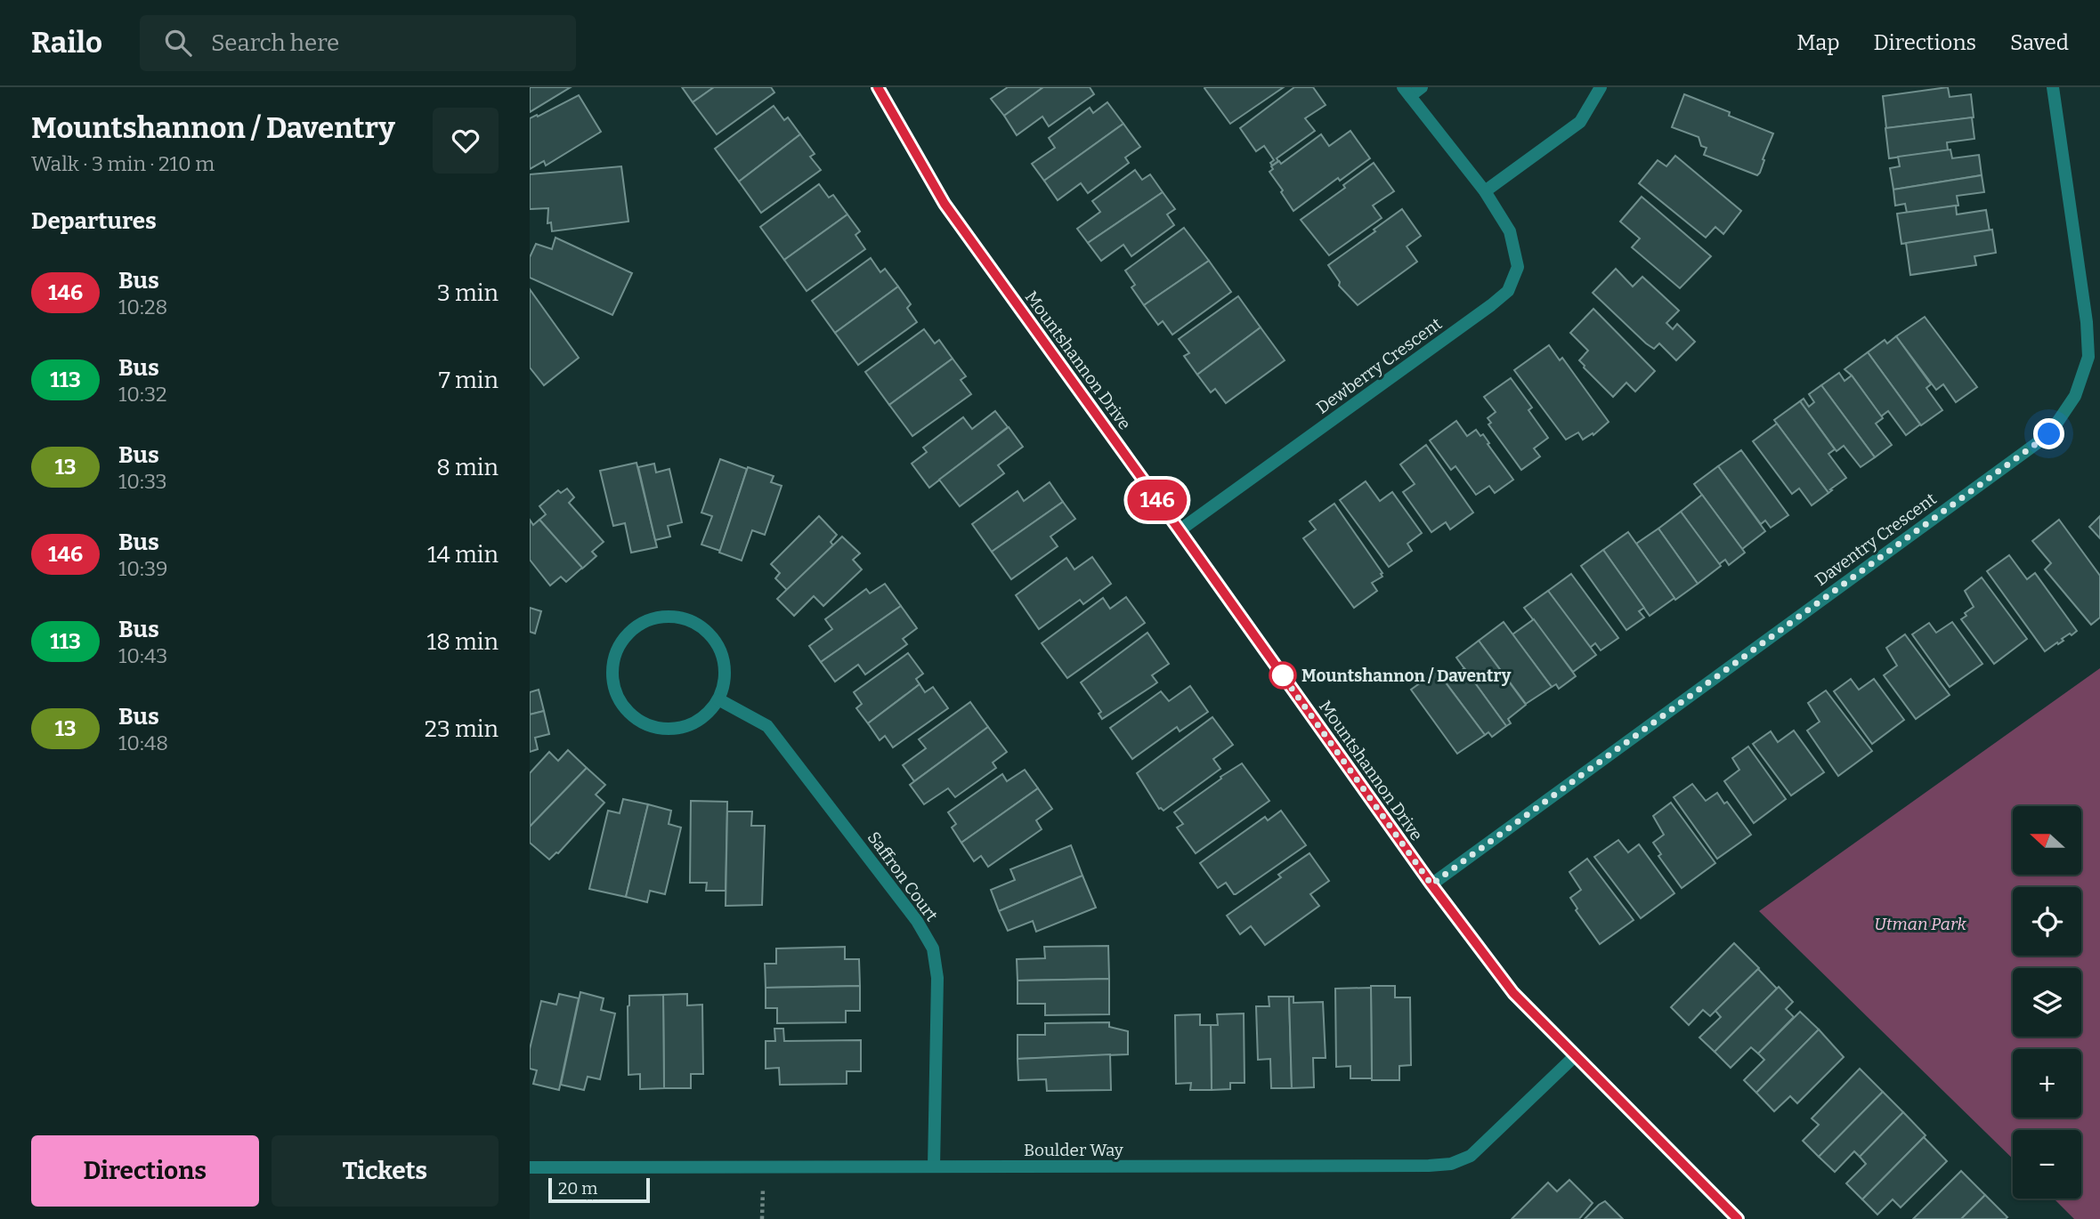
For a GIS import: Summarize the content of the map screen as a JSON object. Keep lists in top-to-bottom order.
{
  "streets": {
    "street": [
      "Mountshannon Drive",
      "Dewberry Crescent",
      "Daventry Crescent",
      "Saffron Court",
      "Boulder Way"
    ]
  },
  "crossings": [
    ["Mountshannon Drive", "Dewberry Crescent"],
    ["Mountshannon Drive", "Daventry Crescent"],
    ["Mountshannon Drive", "Boulder Way"],
    ["Saffron Court", "Boulder Way"]
  ],
  "parks": ["Utman Park"],
  "places": ["Mountshannon / Daventry"],
  "lines": ["bus line 146"],
  "scale_bar": "20 m",
  "north": "left",
  "page": {
    "header": "Railo",
    "search": "Search here",
    "nav": ["Map", "Directions", "Saved"],
    "heading": [
      ["Mountshannon / Daventry", "Walk · 3 min · 210 m"],
      "Departures"
    ],
    "on_map": "146",
    "list": [
      {
        "mark": "146",
        "name": "Bus",
        "note": "10:28",
        "value": "3 min"
      },
      {
        "mark": "113",
        "name": "Bus",
        "note": "10:32",
        "value": "7 min"
      },
      {
        "mark": "13",
        "name": "Bus",
        "note": "10:33",
        "value": "8 min"
      },
      {
        "mark": "146",
        "name": "Bus",
        "note": "10:39",
        "value": "14 min"
      },
      {
        "mark": "113",
        "name": "Bus",
        "note": "10:43",
        "value": "18 min"
      },
      {
        "mark": "13",
        "name": "Bus",
        "note": "10:48",
        "value": "23 min"
      }
    ],
    "map_buttons": ["+", "−"],
    "buttons": ["Directions", "Tickets"],
    "scale": "20 m"
  }
}
